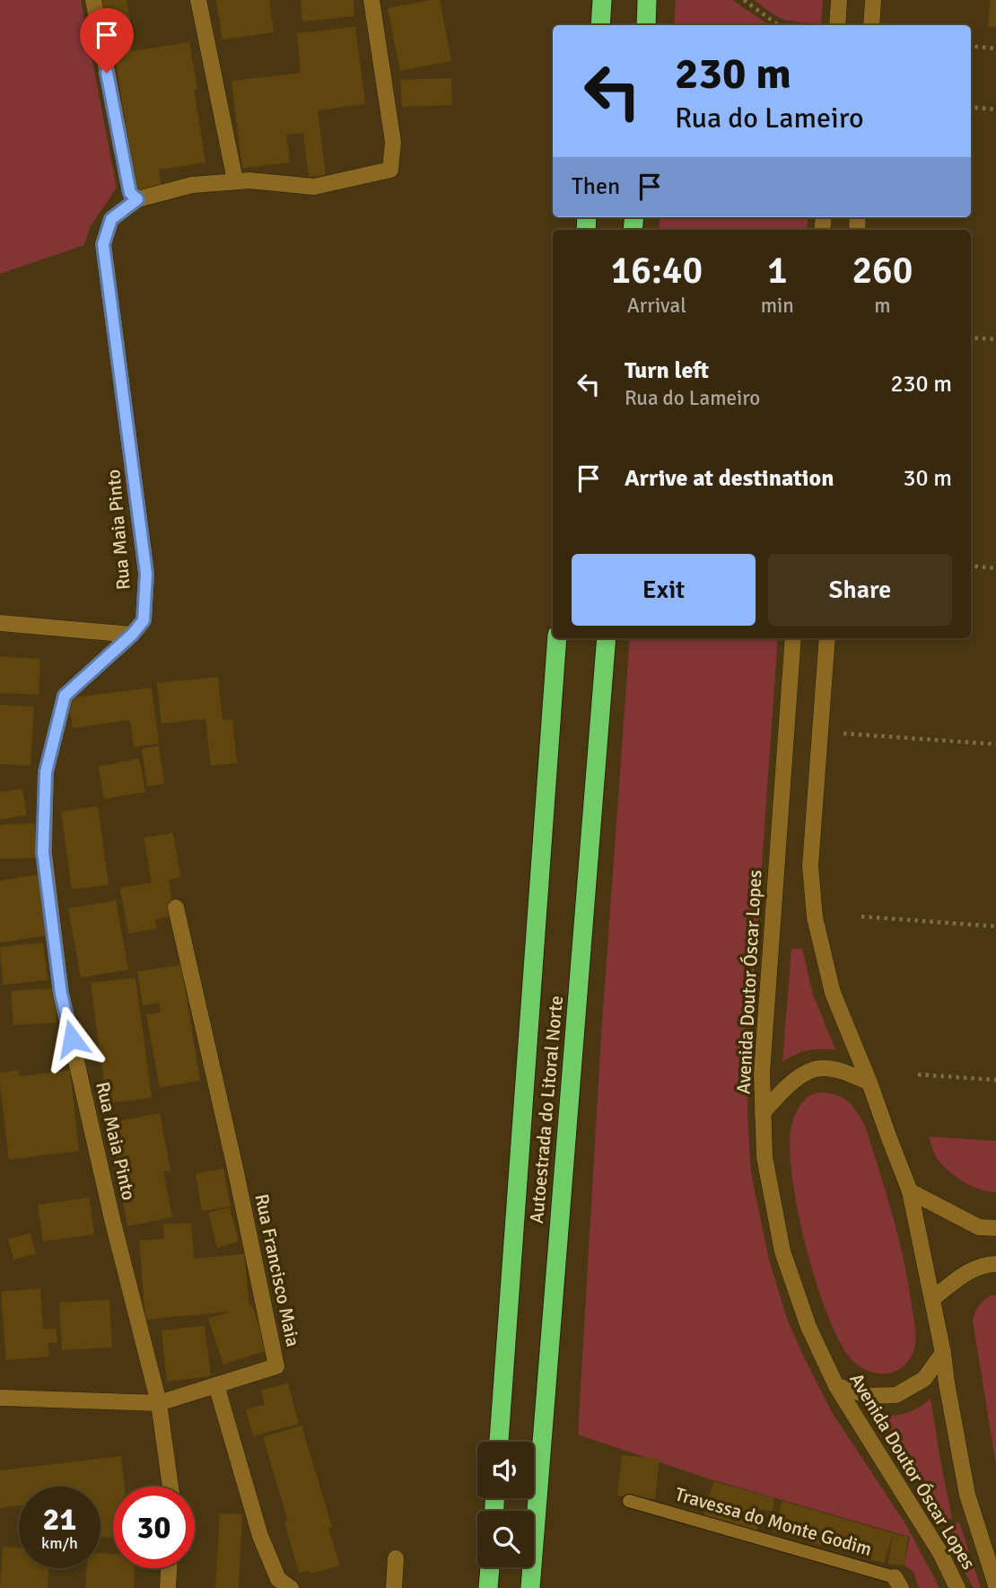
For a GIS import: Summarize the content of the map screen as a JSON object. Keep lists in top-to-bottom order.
{
  "streets": {
    "highway": ["Autoestrada do Litoral Norte"],
    "street": ["Rua Maia Pinto", "Avenida Doutor Óscar Lopes", "Rua Francisco Maia"],
    "lane": ["Travessa do Monte Godim"]
  },
  "crossings": [
    ["Rua Maia Pinto", "Rua Francisco Maia"]
  ],
  "page": {
    "turn": ["230 m", "Rua do Lameiro"],
    "then": "Then",
    "eta": [
      "16:40",
      "Arrival",
      "1",
      "min",
      "260",
      "m"
    ],
    "list": [
      {
        "name": "Turn left",
        "note": "Rua do Lameiro",
        "value": "230 m"
      },
      {
        "name": "Arrive at destination",
        "value": "30 m"
      }
    ],
    "buttons": ["Exit", "Share"],
    "speed": "21 km/h",
    "limit": "30"
  }
}
